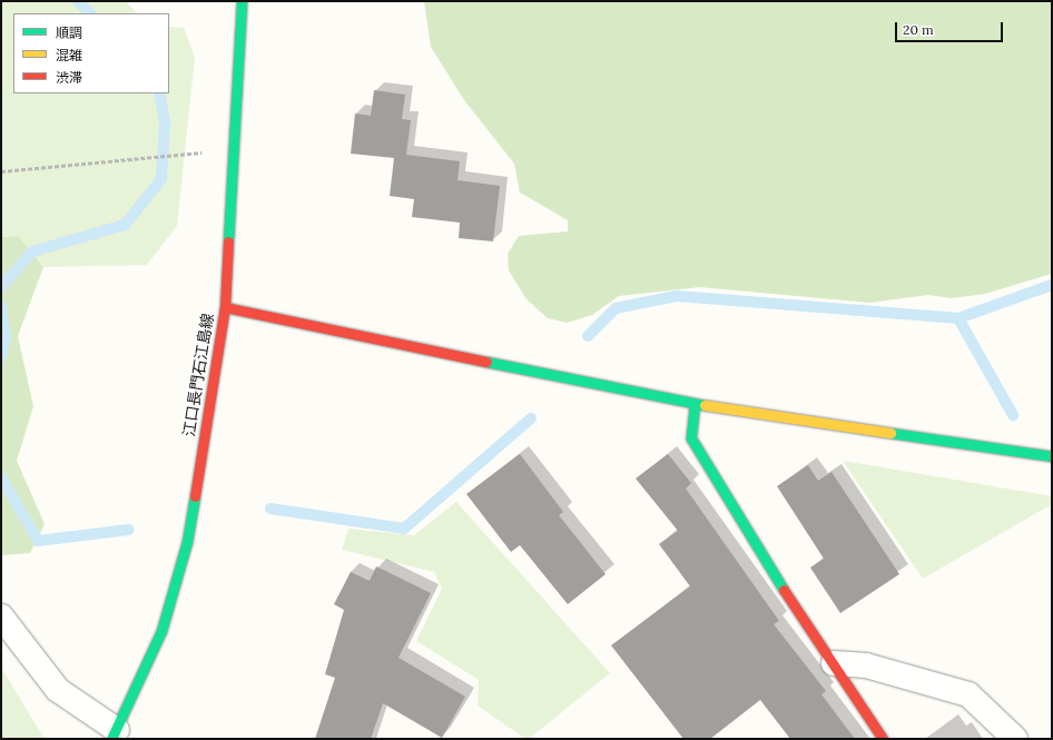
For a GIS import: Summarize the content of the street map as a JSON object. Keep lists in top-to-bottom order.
{
  "streets": {
    "street": ["江口長門石江島線"]
  },
  "legend": ["順調", "混雑", "渋滞"],
  "scale_bar": "20 m"
}
